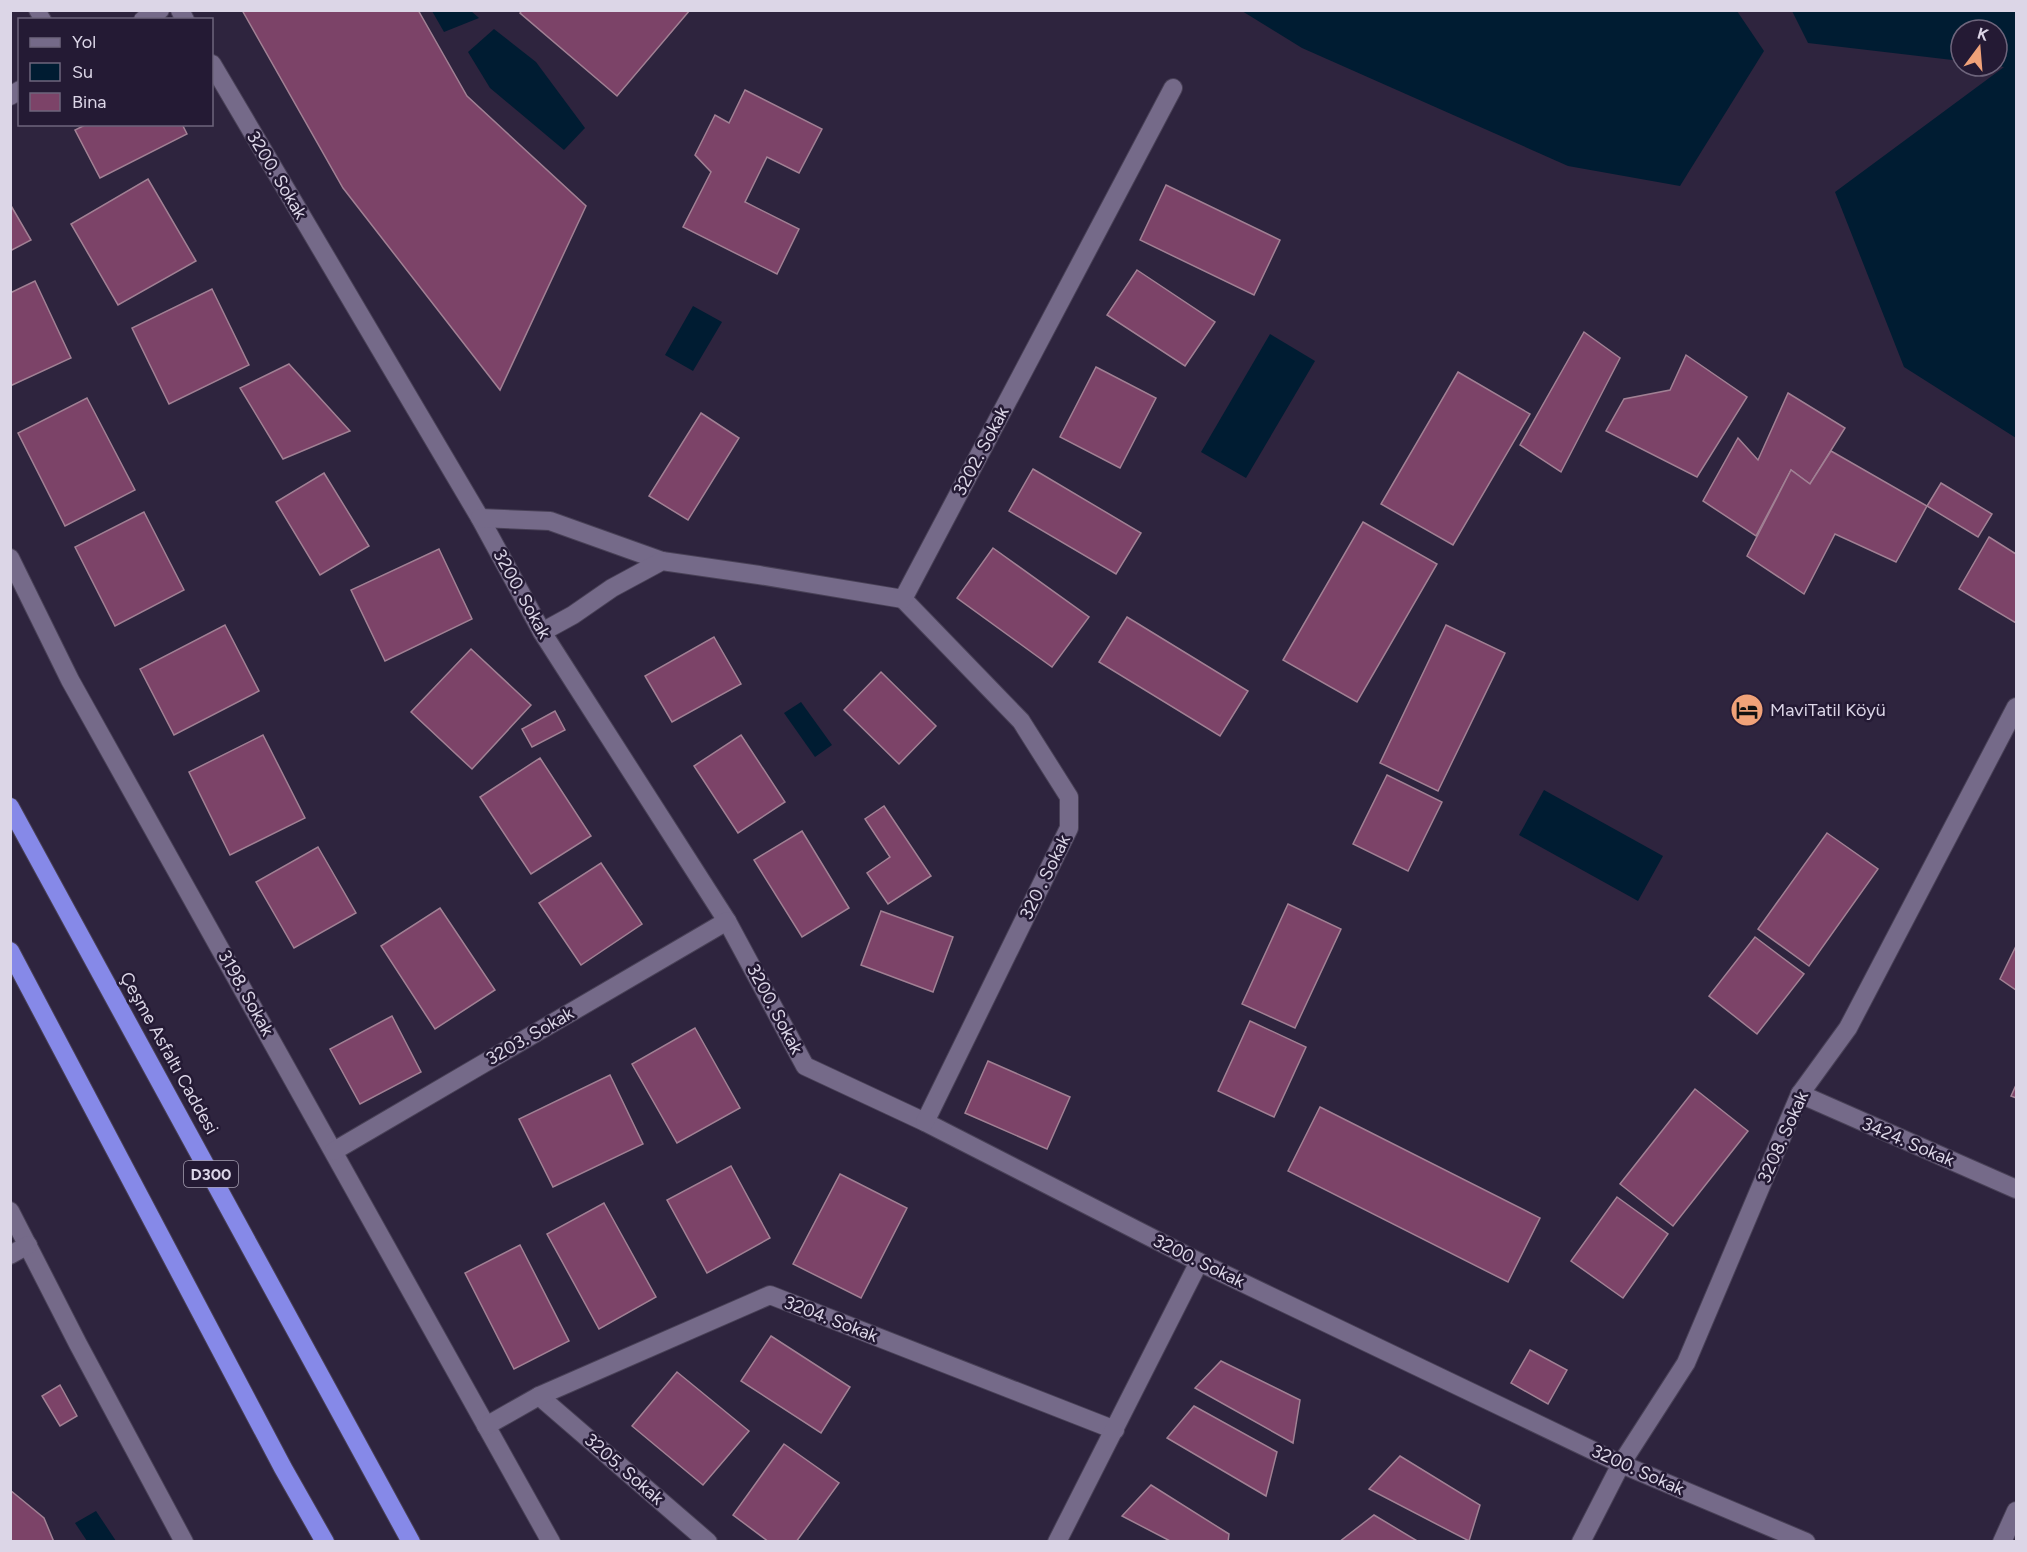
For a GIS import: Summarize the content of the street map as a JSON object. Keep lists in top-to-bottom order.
{
  "streets": {
    "highway": ["Çeşme Asfaltı Caddesi", "D300"],
    "street": [
      "3200. Sokak",
      "3202. Sokak",
      "320 . Sokak",
      "3198. Sokak",
      "3203. Sokak",
      "3208. Sokak",
      "3424. Sokak",
      "3204. Sokak",
      "3205. Sokak"
    ]
  },
  "crossings": [
    ["3200. Sokak", "320 . Sokak"],
    ["3200. Sokak", "3203. Sokak"],
    ["3200. Sokak", "3208. Sokak"],
    ["3202. Sokak", "320 . Sokak"],
    ["3198. Sokak", "3203. Sokak"],
    ["3198. Sokak", "3204. Sokak"],
    ["3208. Sokak", "3424. Sokak"],
    ["3204. Sokak", "3205. Sokak"]
  ],
  "places": {
    "hotel": ["MaviTatil Köyü"]
  },
  "legend": ["Yol", "Su", "Bina"],
  "north": "top"
}
